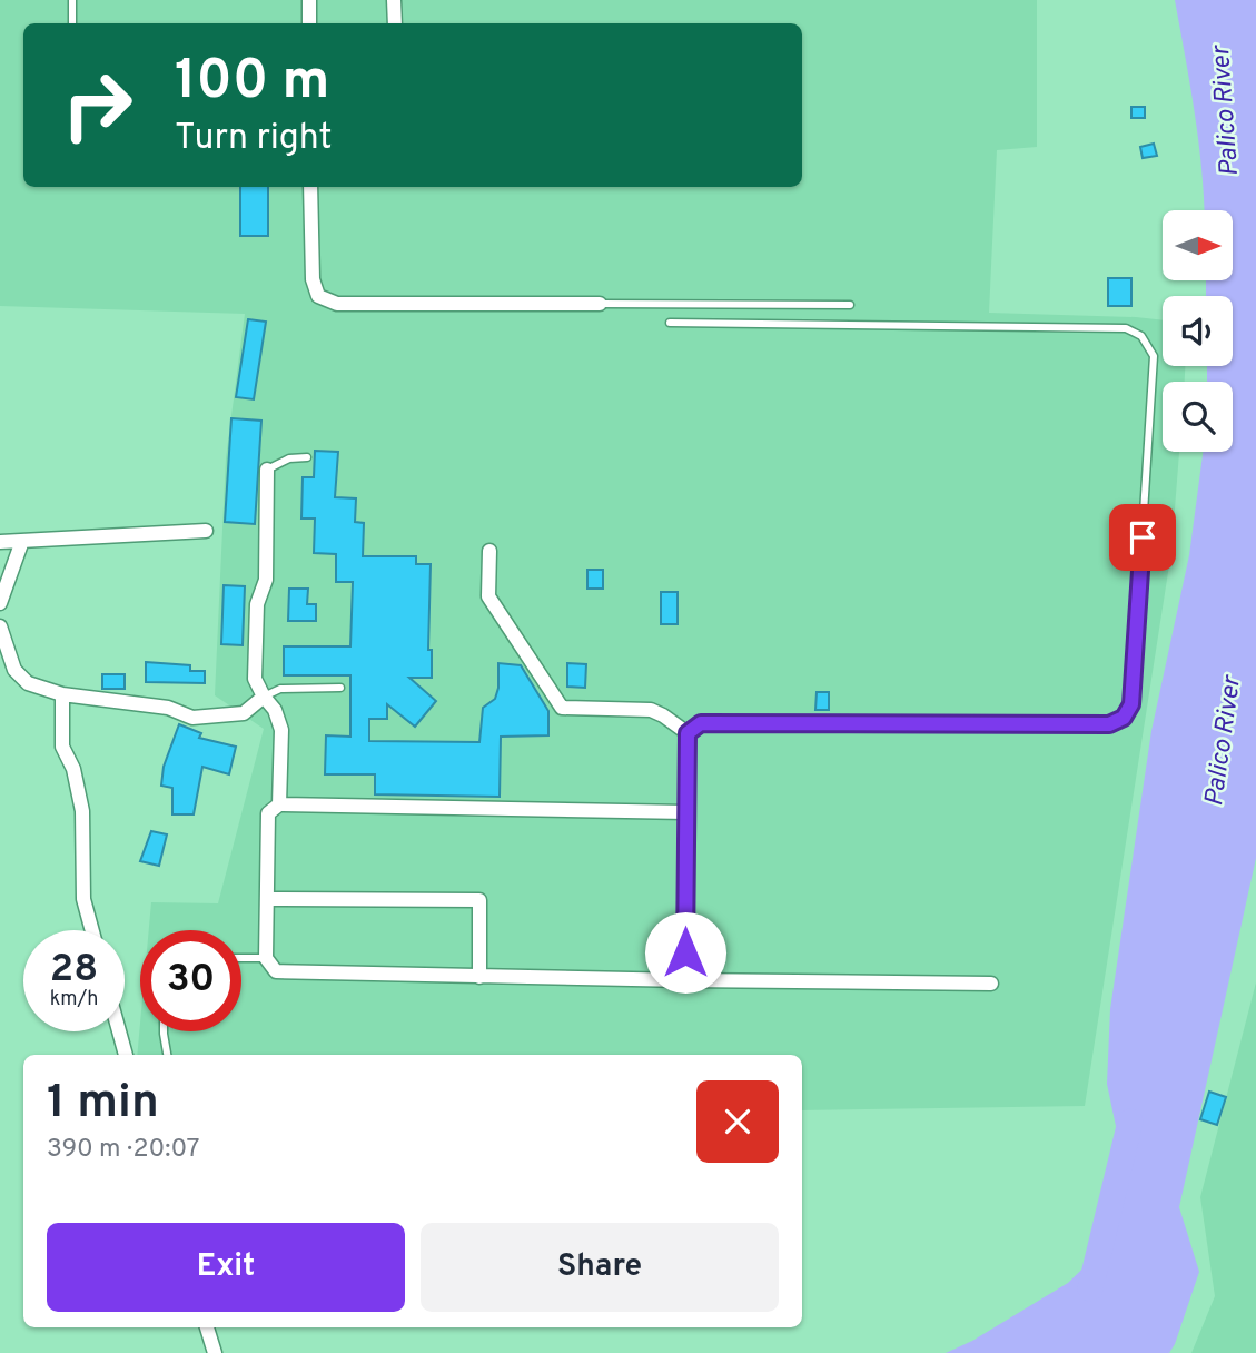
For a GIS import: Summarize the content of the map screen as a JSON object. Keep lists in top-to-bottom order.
{
  "water": ["Palico River"],
  "north": "right",
  "page": {
    "turn": ["100 m", "Turn right"],
    "speed": "28 km/h",
    "limit": "30",
    "heading": ["1 min", "390 m · 20:07"],
    "buttons": ["Exit", "Share"]
  }
}
